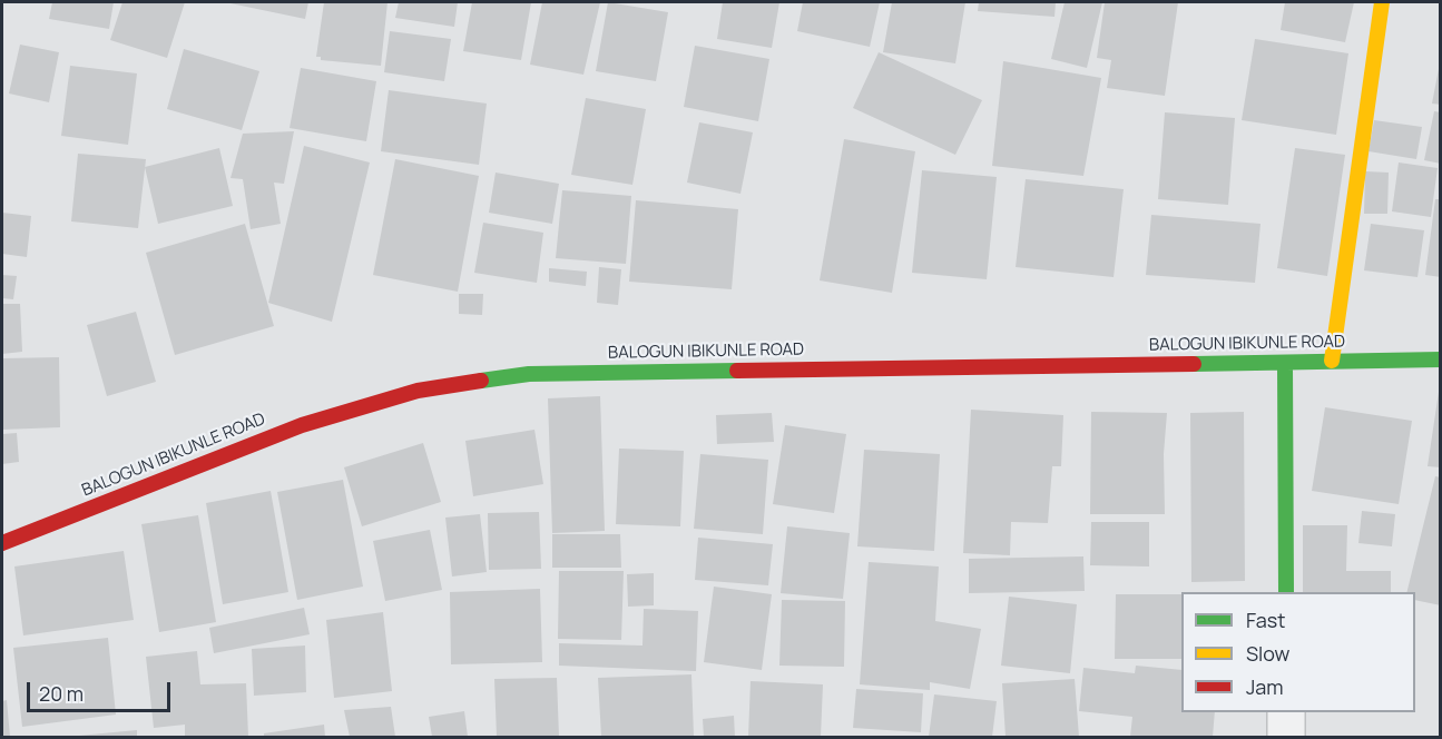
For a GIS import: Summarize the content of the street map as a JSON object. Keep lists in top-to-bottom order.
{
  "streets": {
    "street": ["BALOGUN IBIKUNLE ROAD"]
  },
  "legend": ["Fast", "Slow", "Jam"],
  "scale_bar": "20 m"
}
